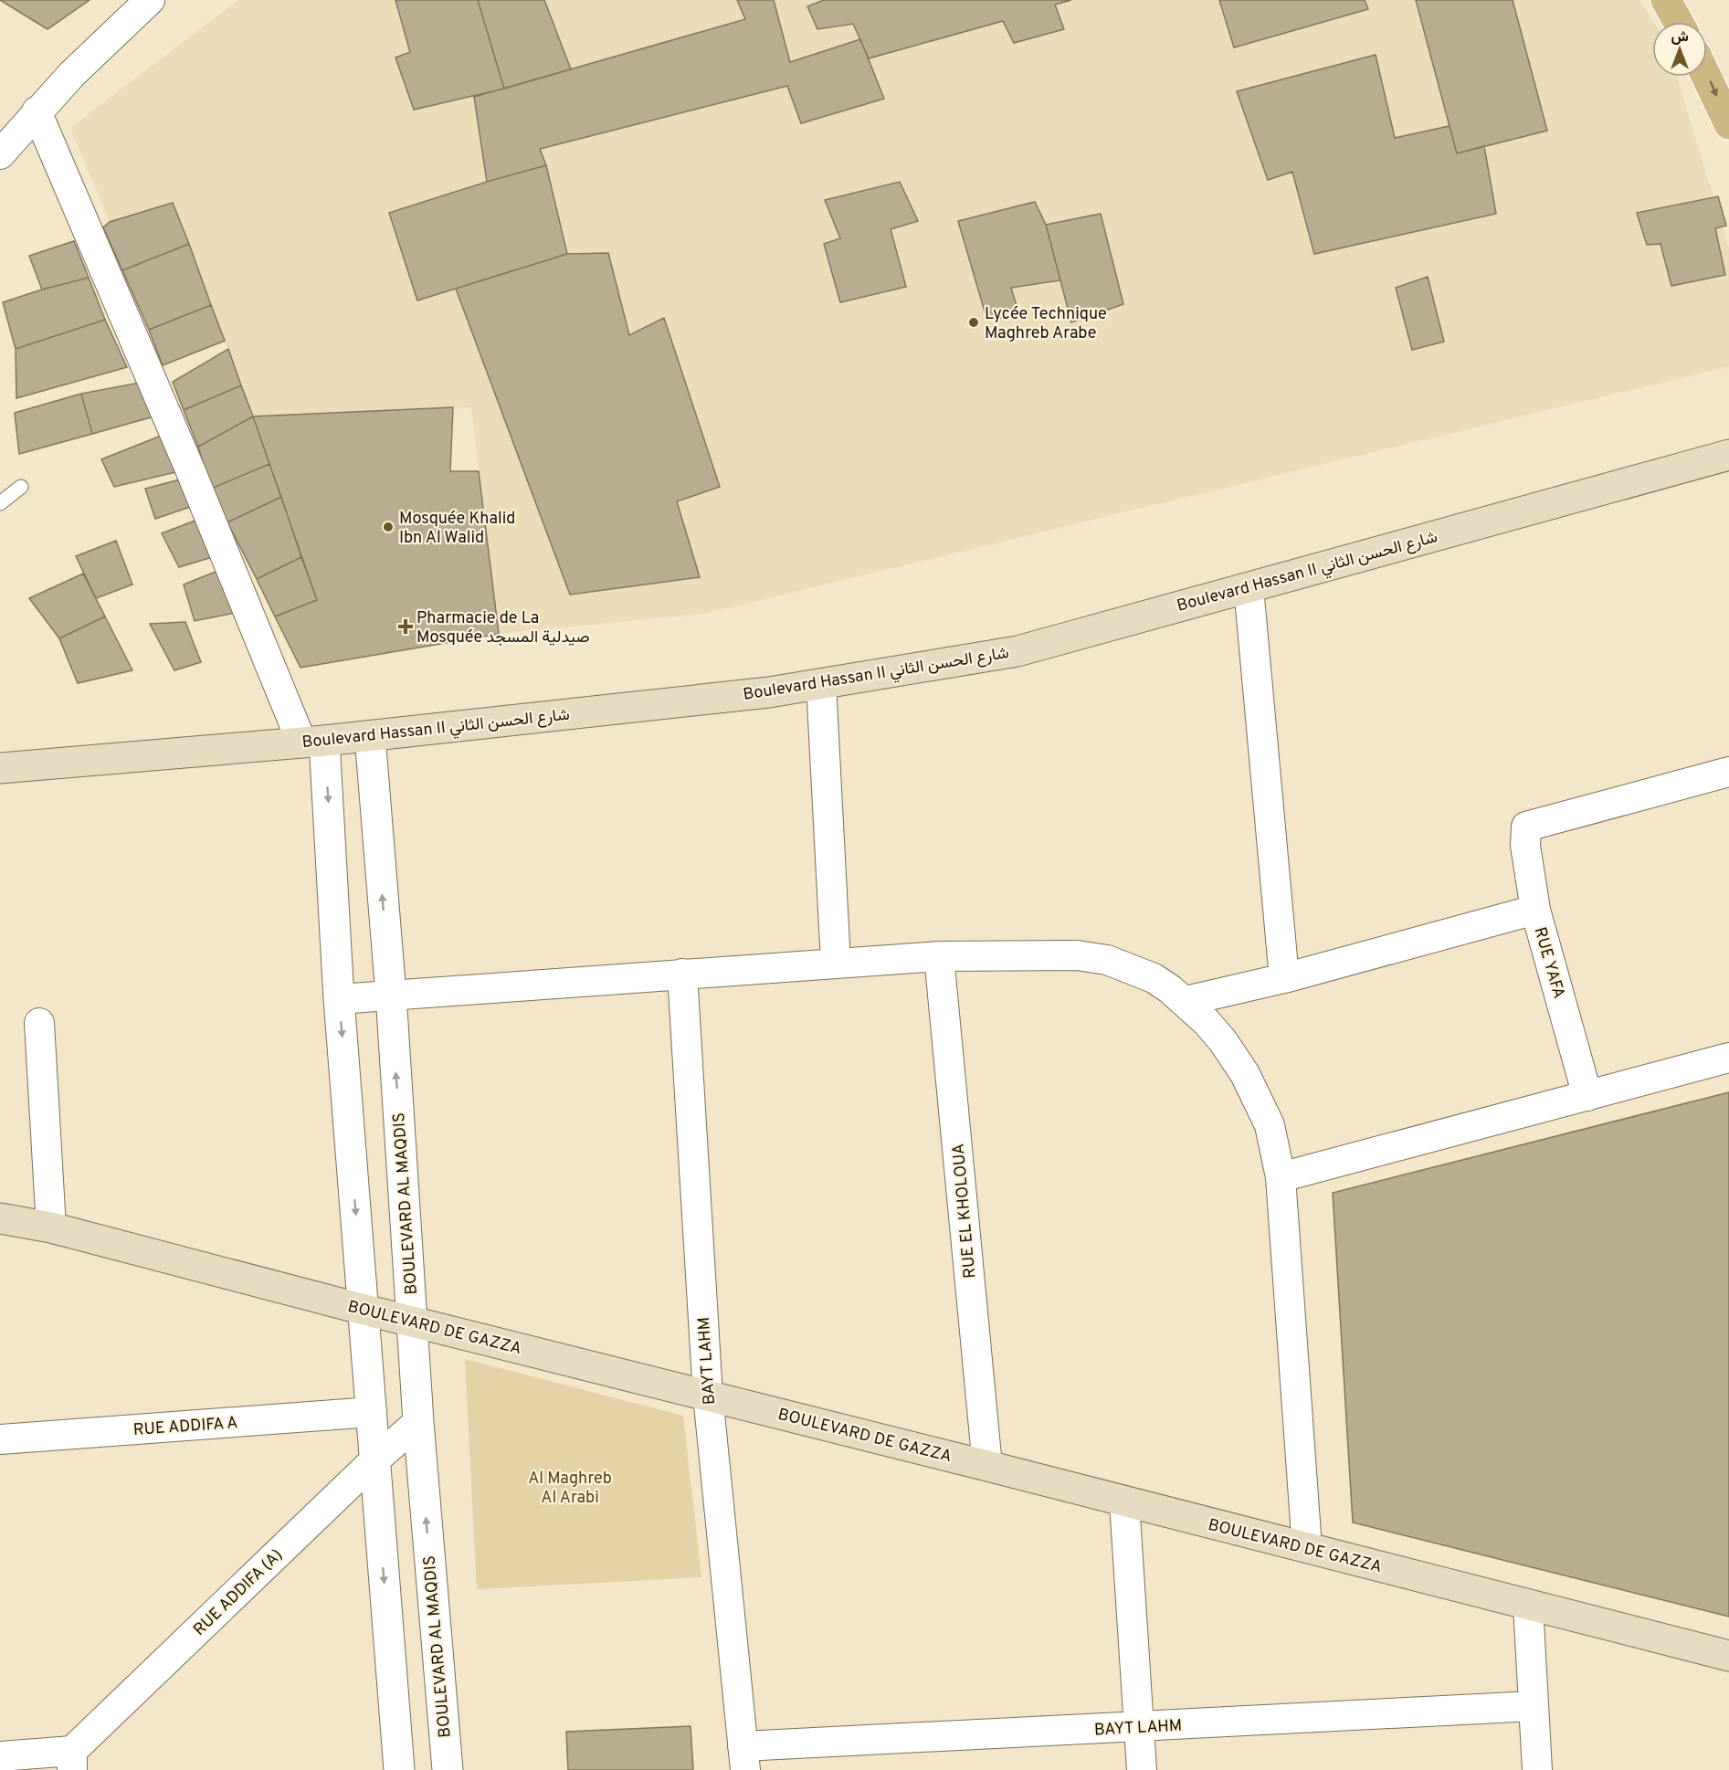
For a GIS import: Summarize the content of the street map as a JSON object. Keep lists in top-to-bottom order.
{
  "streets": {
    "main road": ["Boulevard Hassan II شارع الحسن الثاني", "BOULEVARD DE GAZZA"],
    "street": [
      "RUE YAFA",
      "BOULEVARD AL MAQDIS",
      "RUE EL KHOLOUA",
      "BAYT LAHM",
      "RUE ADDIFA A",
      "RUE ADDIFA (A)"
    ]
  },
  "crossings": [
    ["Boulevard Hassan II شارع الحسن الثاني", "BOULEVARD AL MAQDIS"],
    ["BOULEVARD AL MAQDIS", "BOULEVARD DE GAZZA"],
    ["BOULEVARD AL MAQDIS", "RUE ADDIFA (A)"],
    ["RUE EL KHOLOUA", "BOULEVARD DE GAZZA"],
    ["BOULEVARD DE GAZZA", "BAYT LAHM"]
  ],
  "parks": ["Al Maghreb Al Arabi"],
  "places": {
    "other": ["Lycée Technique Maghreb Arabe", "Mosquée Khalid Ibn Al Walid"],
    "health": ["Pharmacie de La Mosquée صيدلية المسجد"]
  },
  "north": "top"
}
